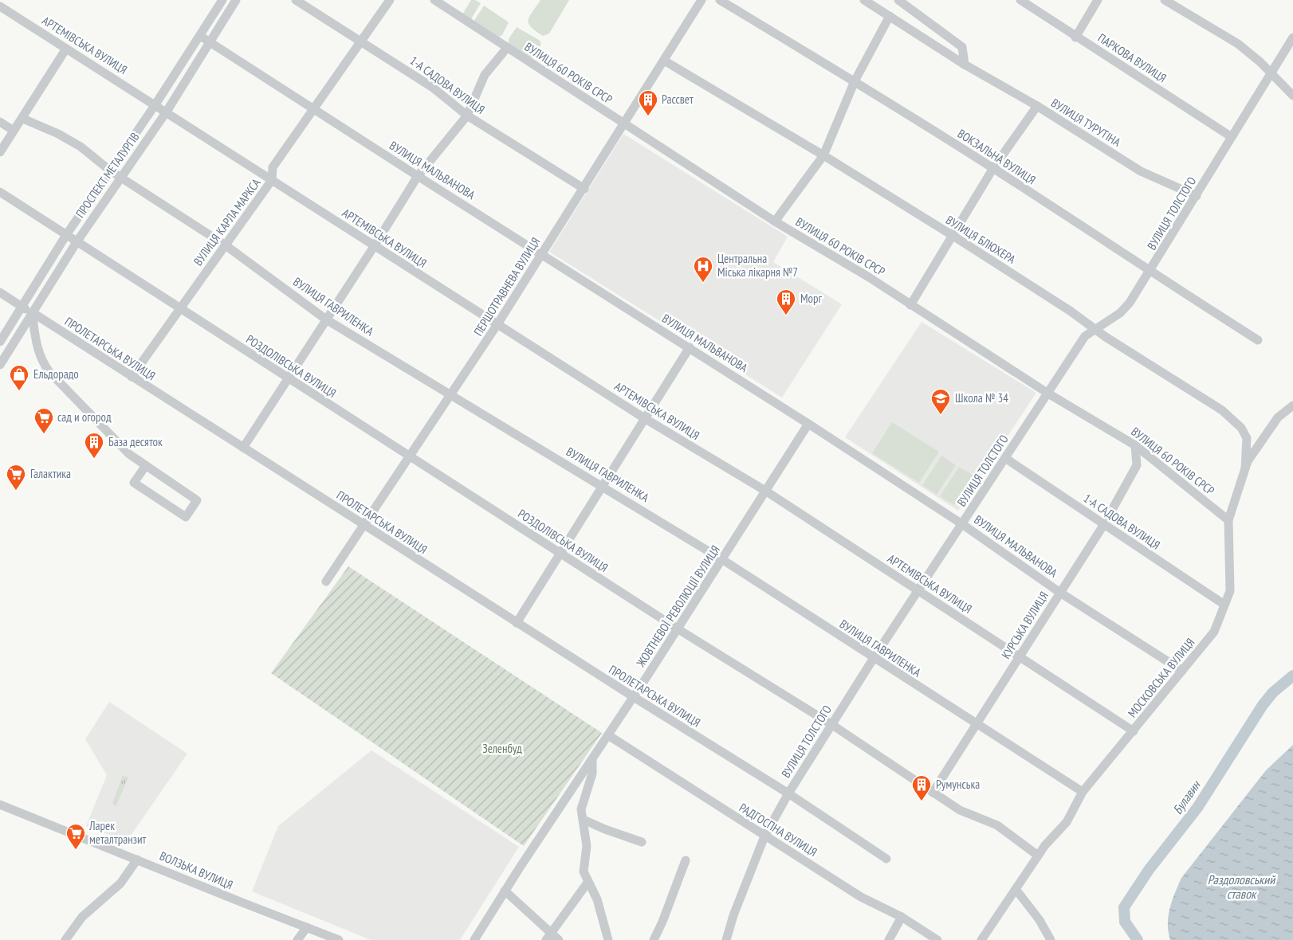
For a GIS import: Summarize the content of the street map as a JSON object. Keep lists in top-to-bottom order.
{
  "streets": {
    "street": [
      "АРТЕМІВСЬКА ВУЛИЦЯ",
      "ПАРКОВА ВУЛИЦЯ",
      "ВУЛИЦЯ 60 РОКІВ СРСР",
      "1-А САДОВА ВУЛИЦЯ",
      "ВУЛИЦЯ ТУРУТІНА",
      "ВОКЗАЛЬНА ВУЛИЦЯ",
      "ВУЛИЦЯ МАЛЬВАНОВА",
      "ПРОСПЕКТ МЕТАЛУРГІВ",
      "ВУЛИЦЯ ТОЛСТОГО",
      "ВУЛИЦЯ КАРЛА МАРКСА",
      "ВУЛИЦЯ БЛЮХЕРА",
      "ПЕРШОТРАВНЕВА ВУЛИЦЯ",
      "ВУЛИЦЯ ГАВРИЛЕНКА",
      "ПРОЛЕТАРСЬКА ВУЛИЦЯ",
      "РОЗДОЛІВСЬКА ВУЛИЦЯ",
      "ЖОВТНЕВОЇ РЕВОЛЮЦІЇ ВУЛИЦЯ",
      "КУРСЬКА ВУЛИЦЯ",
      "МОСКОВСЬКА ВУЛИЦЯ",
      "РАДГОСПНА ВУЛИЦЯ",
      "ВОЛЗЬКА ВУЛИЦЯ"
    ]
  },
  "crossings": [
    ["АРТЕМІВСЬКА ВУЛИЦЯ", "ПРОСПЕКТ МЕТАЛУРГІВ"],
    ["АРТЕМІВСЬКА ВУЛИЦЯ", "ВУЛИЦЯ ТОЛСТОГО"],
    ["АРТЕМІВСЬКА ВУЛИЦЯ", "ВУЛИЦЯ КАРЛА МАРКСА"],
    ["АРТЕМІВСЬКА ВУЛИЦЯ", "ПЕРШОТРАВНЕВА ВУЛИЦЯ"],
    ["АРТЕМІВСЬКА ВУЛИЦЯ", "ЖОВТНЕВОЇ РЕВОЛЮЦІЇ ВУЛИЦЯ"],
    ["АРТЕМІВСЬКА ВУЛИЦЯ", "КУРСЬКА ВУЛИЦЯ"],
    ["АРТЕМІВСЬКА ВУЛИЦЯ", "МОСКОВСЬКА ВУЛИЦЯ"],
    ["ПАРКОВА ВУЛИЦЯ", "ВУЛИЦЯ ТОЛСТОГО"],
    ["ВУЛИЦЯ 60 РОКІВ СРСР", "ВУЛИЦЯ ТОЛСТОГО"],
    ["ВУЛИЦЯ 60 РОКІВ СРСР", "ПЕРШОТРАВНЕВА ВУЛИЦЯ"],
    ["ВУЛИЦЯ 60 РОКІВ СРСР", "КУРСЬКА ВУЛИЦЯ"],
    ["ВУЛИЦЯ 60 РОКІВ СРСР", "МОСКОВСЬКА ВУЛИЦЯ"],
    ["1-А САДОВА ВУЛИЦЯ", "ВУЛИЦЯ ТОЛСТОГО"],
    ["1-А САДОВА ВУЛИЦЯ", "ВУЛИЦЯ КАРЛА МАРКСА"],
    ["1-А САДОВА ВУЛИЦЯ", "ПЕРШОТРАВНЕВА ВУЛИЦЯ"],
    ["1-А САДОВА ВУЛИЦЯ", "КУРСЬКА ВУЛИЦЯ"],
    ["1-А САДОВА ВУЛИЦЯ", "МОСКОВСЬКА ВУЛИЦЯ"],
    ["ВУЛИЦЯ ТУРУТІНА", "ВУЛИЦЯ ТОЛСТОГО"],
    ["ВОКЗАЛЬНА ВУЛИЦЯ", "ВУЛИЦЯ ТОЛСТОГО"],
    ["ВУЛИЦЯ МАЛЬВАНОВА", "ПРОСПЕКТ МЕТАЛУРГІВ"],
    ["ВУЛИЦЯ МАЛЬВАНОВА", "ВУЛИЦЯ ТОЛСТОГО"],
    ["ВУЛИЦЯ МАЛЬВАНОВА", "ВУЛИЦЯ КАРЛА МАРКСА"],
    ["ВУЛИЦЯ МАЛЬВАНОВА", "ПЕРШОТРАВНЕВА ВУЛИЦЯ"],
    ["ВУЛИЦЯ МАЛЬВАНОВА", "ЖОВТНЕВОЇ РЕВОЛЮЦІЇ ВУЛИЦЯ"],
    ["ВУЛИЦЯ МАЛЬВАНОВА", "КУРСЬКА ВУЛИЦЯ"],
    ["ВУЛИЦЯ МАЛЬВАНОВА", "МОСКОВСЬКА ВУЛИЦЯ"],
    ["ПРОСПЕКТ МЕТАЛУРГІВ", "ВУЛИЦЯ ГАВРИЛЕНКА"],
    ["ПРОСПЕКТ МЕТАЛУРГІВ", "ПРОЛЕТАРСЬКА ВУЛИЦЯ"],
    ["ПРОСПЕКТ МЕТАЛУРГІВ", "РОЗДОЛІВСЬКА ВУЛИЦЯ"],
    ["ВУЛИЦЯ ТОЛСТОГО", "ВУЛИЦЯ БЛЮХЕРА"],
    ["ВУЛИЦЯ ТОЛСТОГО", "ВУЛИЦЯ ГАВРИЛЕНКА"],
    ["ВУЛИЦЯ ТОЛСТОГО", "ПРОЛЕТАРСЬКА ВУЛИЦЯ"],
    ["ВУЛИЦЯ ТОЛСТОГО", "РОЗДОЛІВСЬКА ВУЛИЦЯ"],
    ["ВУЛИЦЯ ТОЛСТОГО", "РАДГОСПНА ВУЛИЦЯ"],
    ["ВУЛИЦЯ КАРЛА МАРКСА", "ВУЛИЦЯ ГАВРИЛЕНКА"],
    ["ВУЛИЦЯ КАРЛА МАРКСА", "ПРОЛЕТАРСЬКА ВУЛИЦЯ"],
    ["ВУЛИЦЯ КАРЛА МАРКСА", "РОЗДОЛІВСЬКА ВУЛИЦЯ"],
    ["ВУЛИЦЯ БЛЮХЕРА", "ПЕРШОТРАВНЕВА ВУЛИЦЯ"],
    ["ВУЛИЦЯ БЛЮХЕРА", "МОСКОВСЬКА ВУЛИЦЯ"],
    ["ПЕРШОТРАВНЕВА ВУЛИЦЯ", "ВУЛИЦЯ ГАВРИЛЕНКА"],
    ["ПЕРШОТРАВНЕВА ВУЛИЦЯ", "ПРОЛЕТАРСЬКА ВУЛИЦЯ"],
    ["ПЕРШОТРАВНЕВА ВУЛИЦЯ", "РОЗДОЛІВСЬКА ВУЛИЦЯ"],
    ["ВУЛИЦЯ ГАВРИЛЕНКА", "ЖОВТНЕВОЇ РЕВОЛЮЦІЇ ВУЛИЦЯ"],
    ["ВУЛИЦЯ ГАВРИЛЕНКА", "КУРСЬКА ВУЛИЦЯ"],
    ["ВУЛИЦЯ ГАВРИЛЕНКА", "МОСКОВСЬКА ВУЛИЦЯ"],
    ["ПРОЛЕТАРСЬКА ВУЛИЦЯ", "ЖОВТНЕВОЇ РЕВОЛЮЦІЇ ВУЛИЦЯ"],
    ["РОЗДОЛІВСЬКА ВУЛИЦЯ", "ЖОВТНЕВОЇ РЕВОЛЮЦІЇ ВУЛИЦЯ"],
    ["РОЗДОЛІВСЬКА ВУЛИЦЯ", "КУРСЬКА ВУЛИЦЯ"],
    ["РОЗДОЛІВСЬКА ВУЛИЦЯ", "МОСКОВСЬКА ВУЛИЦЯ"],
    ["ЖОВТНЕВОЇ РЕВОЛЮЦІЇ ВУЛИЦЯ", "РАДГОСПНА ВУЛИЦЯ"]
  ],
  "water": ["Булавин", "Раздоловський ставок"],
  "parks": ["Зеленбуд"],
  "places": {
    "building": [
      "Рассвет",
      "Морг",
      "База десяток",
      "Румунська"
    ],
    "hospital": ["Центральна Міська лікарня №7"],
    "shop": ["Ельдорадо"],
    "school or university": ["Школа № 34"],
    "supermarket": ["сад и огород", "Галактика", "Ларек металтранзит"]
  }
}
